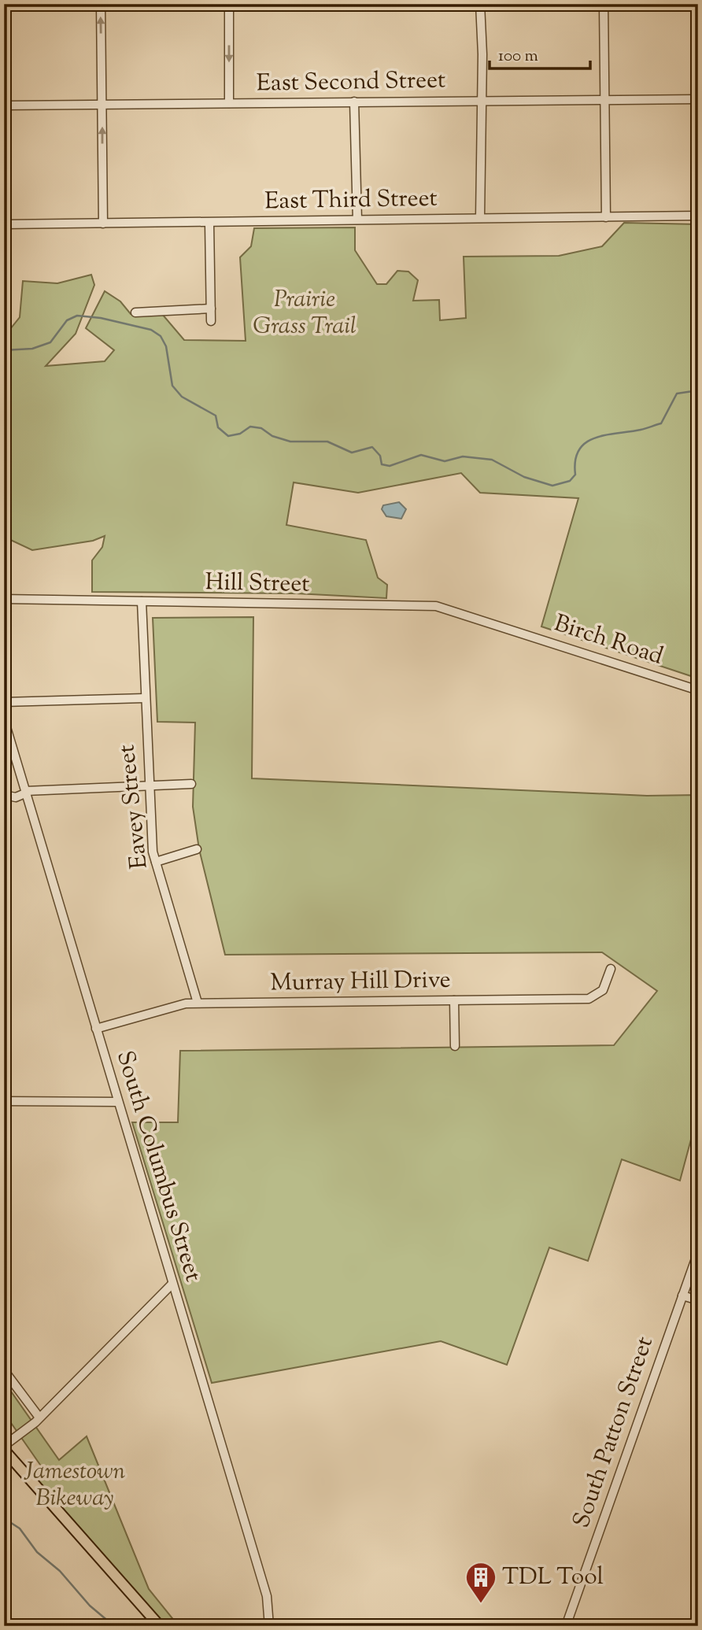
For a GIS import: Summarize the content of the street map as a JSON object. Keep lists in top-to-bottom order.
{
  "streets": {
    "street": [
      "East Second Street",
      "East Third Street",
      "Hill Street",
      "Birch Road",
      "Eavey Street",
      "Murray Hill Drive",
      "South Columbus Street",
      "South Patton Street"
    ]
  },
  "crossings": [
    ["Hill Street", "Birch Road"],
    ["Hill Street", "Eavey Street"],
    ["Eavey Street", "Murray Hill Drive"],
    ["Murray Hill Drive", "South Columbus Street"]
  ],
  "parks": ["Prairie Grass Trail", "Jamestown Bikeway"],
  "places": {
    "building": ["TDL Tool"]
  },
  "scale_bar": "100 m"
}
